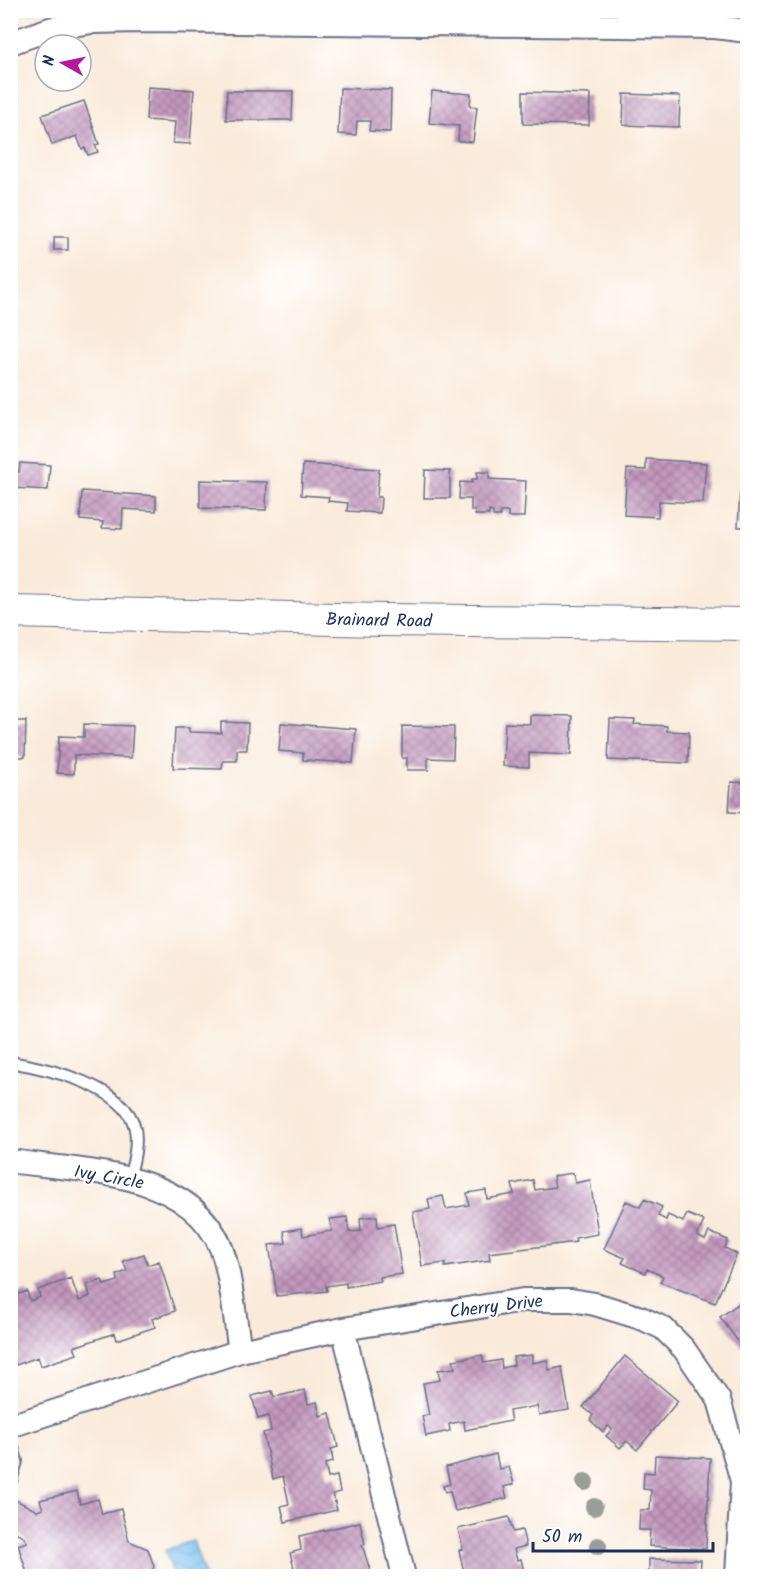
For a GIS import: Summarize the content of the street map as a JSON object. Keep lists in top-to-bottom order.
{
  "streets": {
    "street": ["Brainard Road", "Ivy Circle", "Cherry Drive"]
  },
  "crossings": [
    ["Ivy Circle", "Cherry Drive"]
  ],
  "scale_bar": "50 m",
  "north": "left"
}
